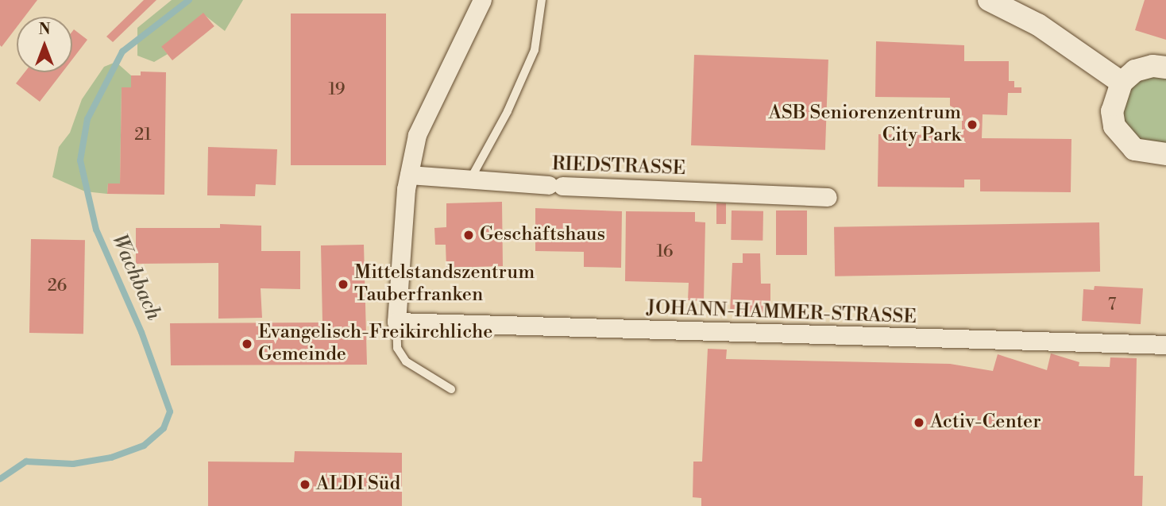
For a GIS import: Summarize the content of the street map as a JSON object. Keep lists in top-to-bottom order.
{
  "streets": {
    "street": ["RIEDSTRASSE", "JOHANN-HAMMER-STRASSE"]
  },
  "water": ["Wachbach"],
  "places": [
    "ASB Seniorenzentrum City Park",
    "Geschäftshaus",
    "Mittelstandszentrum Tauberfranken",
    "Evangelisch-Freikirchliche Gemeinde",
    "Activ-Center",
    "ALDI Süd"
  ],
  "house_numbers": [
    "19",
    "21",
    "16",
    "26",
    "7"
  ],
  "north": "top"
}
